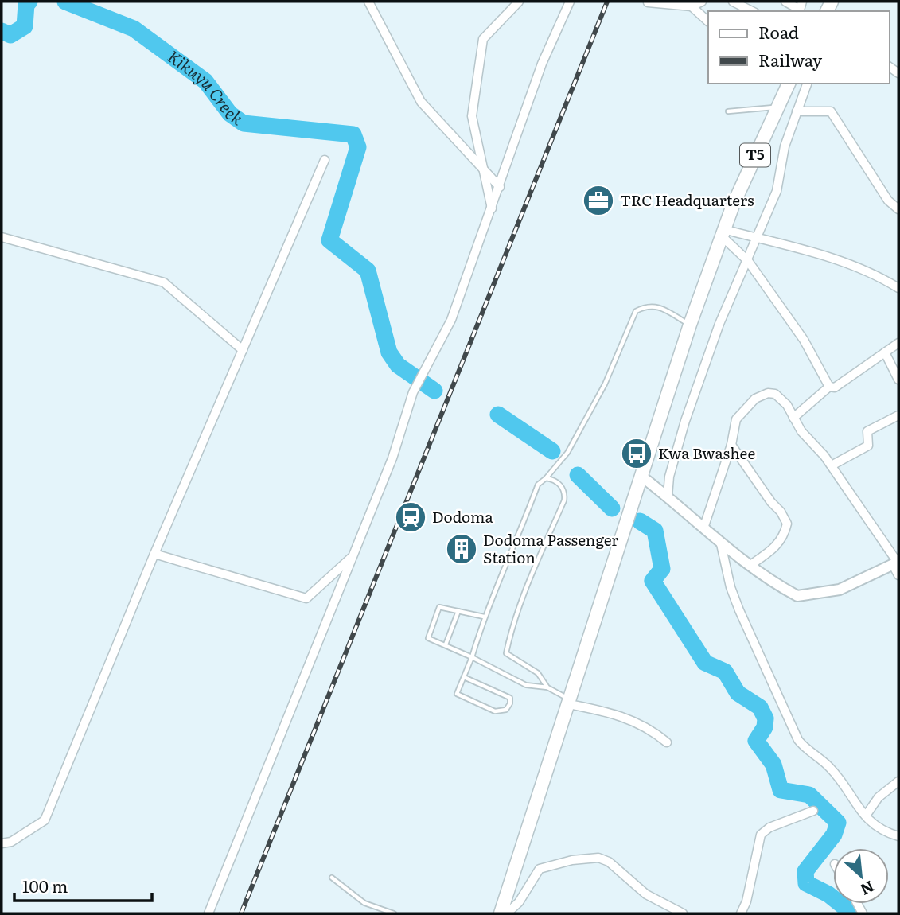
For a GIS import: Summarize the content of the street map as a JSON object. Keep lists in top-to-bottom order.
{
  "streets": {
    "highway": ["T5"]
  },
  "water": ["Kikuyu Creek"],
  "places": {
    "office": ["TRC Headquarters"],
    "bus stop": ["Kwa Bwashee"],
    "station": ["Dodoma"],
    "building": ["Dodoma Passenger Station"]
  },
  "legend": ["Road", "Railway"],
  "scale_bar": "100 m",
  "north": "bottom right"
}
